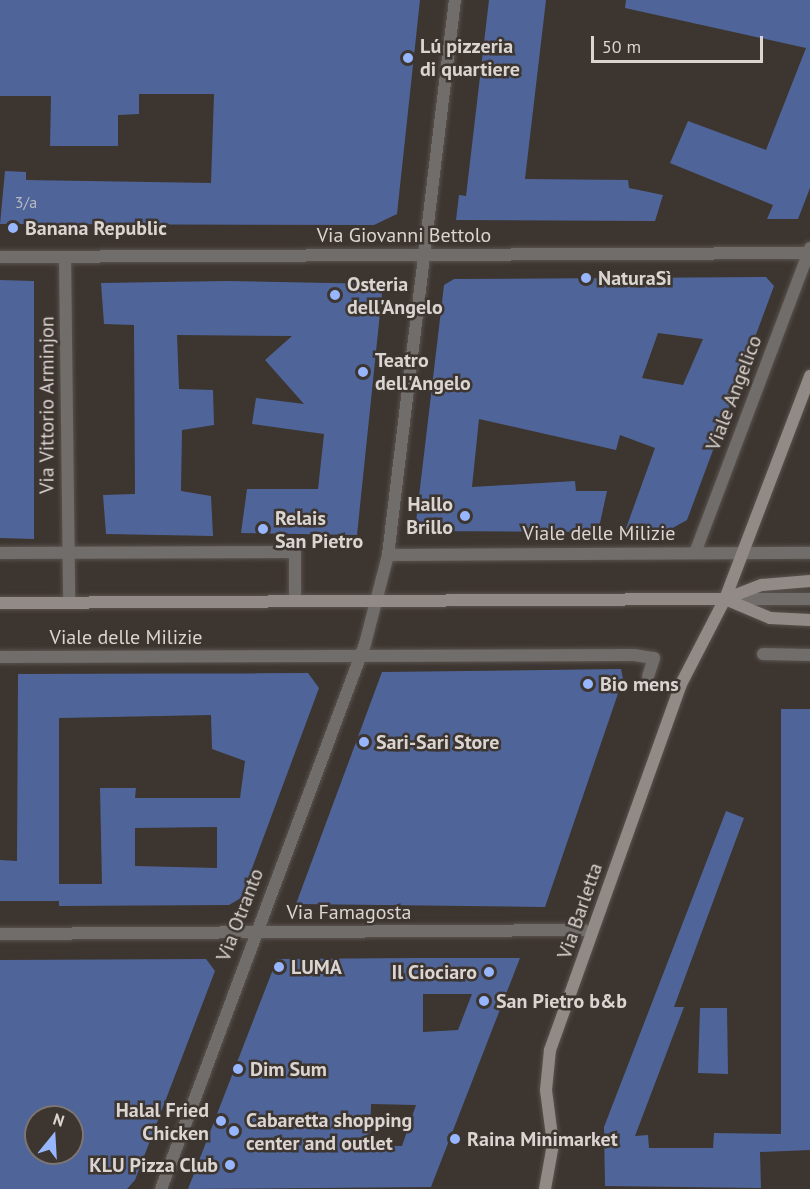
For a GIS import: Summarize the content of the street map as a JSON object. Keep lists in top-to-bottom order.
{
  "streets": {
    "street": [
      "Via Giovanni Bettolo",
      "Viale Angelico",
      "Via Vittorio Arminjon",
      "Viale delle Milizie",
      "Via Barletta",
      "Via Famagosta",
      "Via Otranto"
    ]
  },
  "crossings": [
    ["Via Giovanni Bettolo", "Viale Angelico"],
    ["Via Giovanni Bettolo", "Via Vittorio Arminjon"],
    ["Viale Angelico", "Viale delle Milizie"],
    ["Via Vittorio Arminjon", "Viale delle Milizie"],
    ["Viale delle Milizie", "Via Barletta"],
    ["Viale delle Milizie", "Via Otranto"],
    ["Via Barletta", "Via Famagosta"],
    ["Via Famagosta", "Via Otranto"]
  ],
  "places": [
    "Lú pizzeria di quartiere",
    "Banana Republic",
    "NaturaSì",
    "Osteria dell'Angelo",
    "Teatro dell'Angelo",
    "Hallo Brillo",
    "Relais San Pietro",
    "Bio mens",
    "Sari-Sari Store",
    "LUMA",
    "Il Ciociaro",
    "San Pietro b&b",
    "Dim Sum",
    "Halal Fried Chicken",
    "Cabaretta shopping center and outlet",
    "Raina Minimarket",
    "KLU Pizza Club"
  ],
  "house_numbers": ["3/a"],
  "scale_bar": "50 m",
  "north": "top"
}
